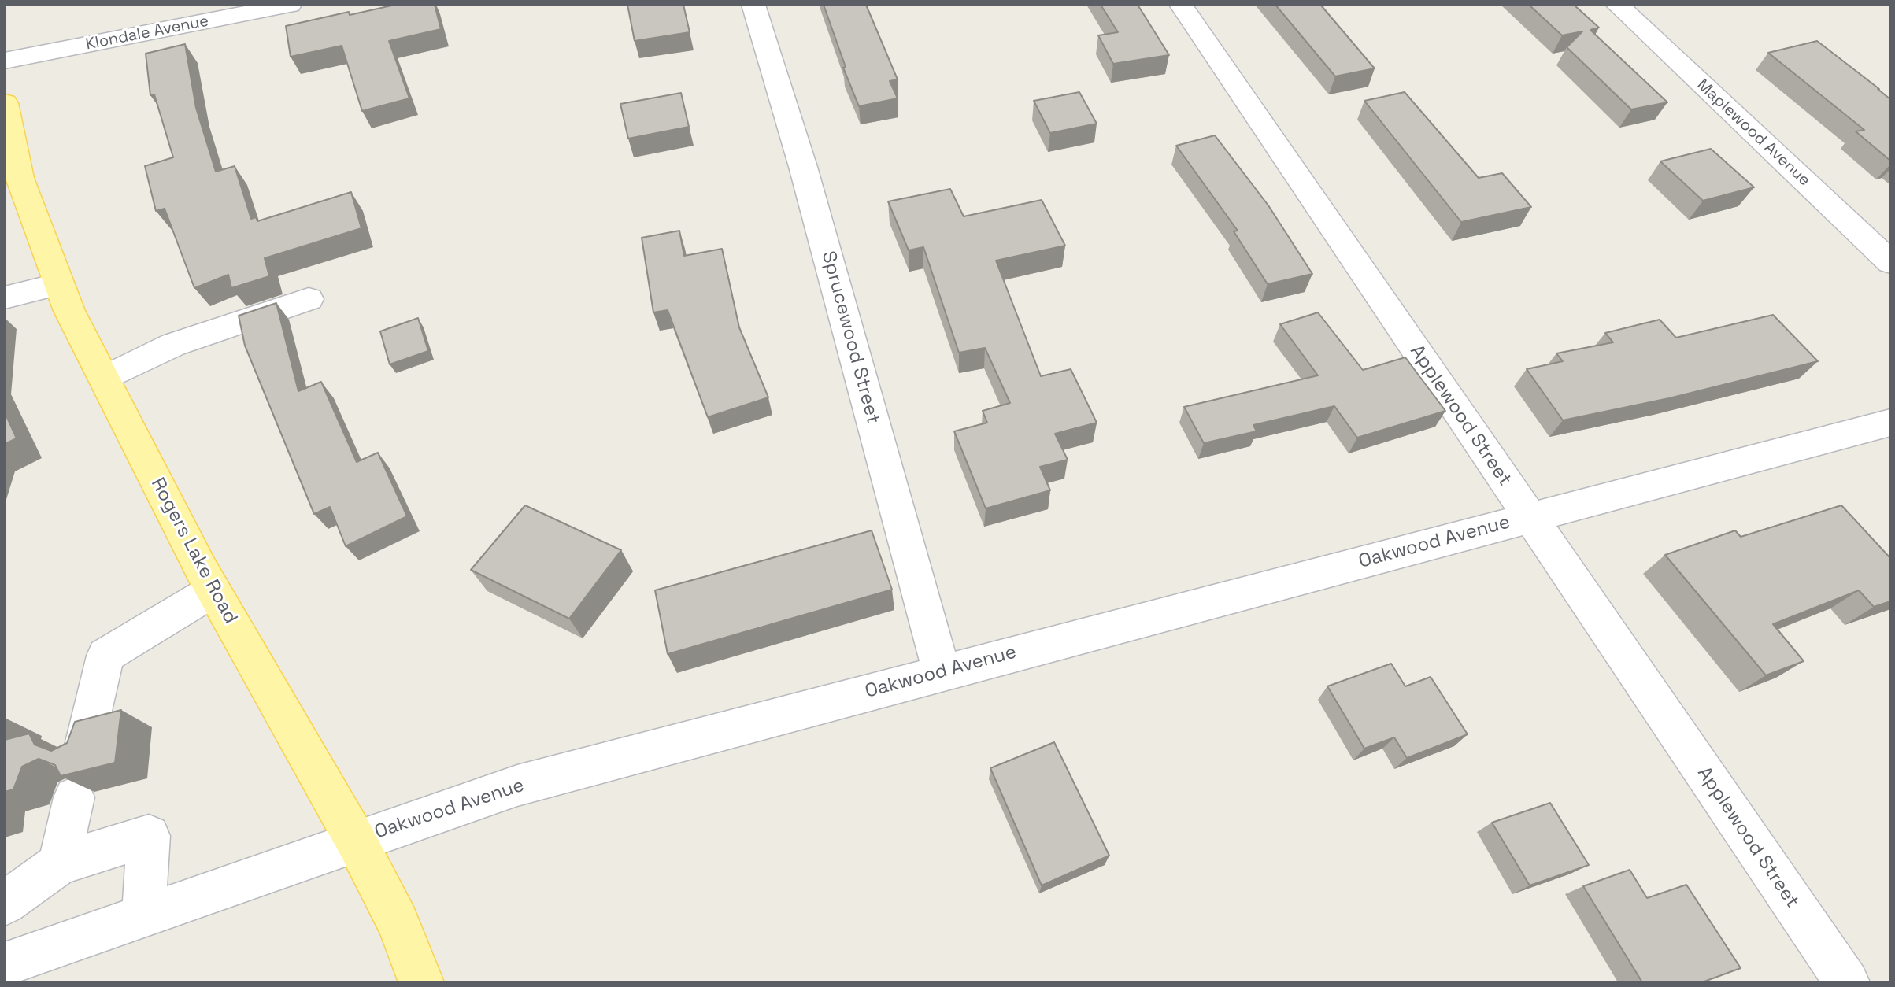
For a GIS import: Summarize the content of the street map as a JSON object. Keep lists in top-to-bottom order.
{
  "streets": {
    "main road": ["Rogers Lake Road"],
    "street": [
      "Klondale Avenue",
      "Maplewood Avenue",
      "Sprucewood Street",
      "Applewood Street",
      "Oakwood Avenue"
    ]
  },
  "crossings": [
    ["Sprucewood Street", "Oakwood Avenue"],
    ["Applewood Street", "Oakwood Avenue"],
    ["Oakwood Avenue", "Rogers Lake Road"]
  ]
}
